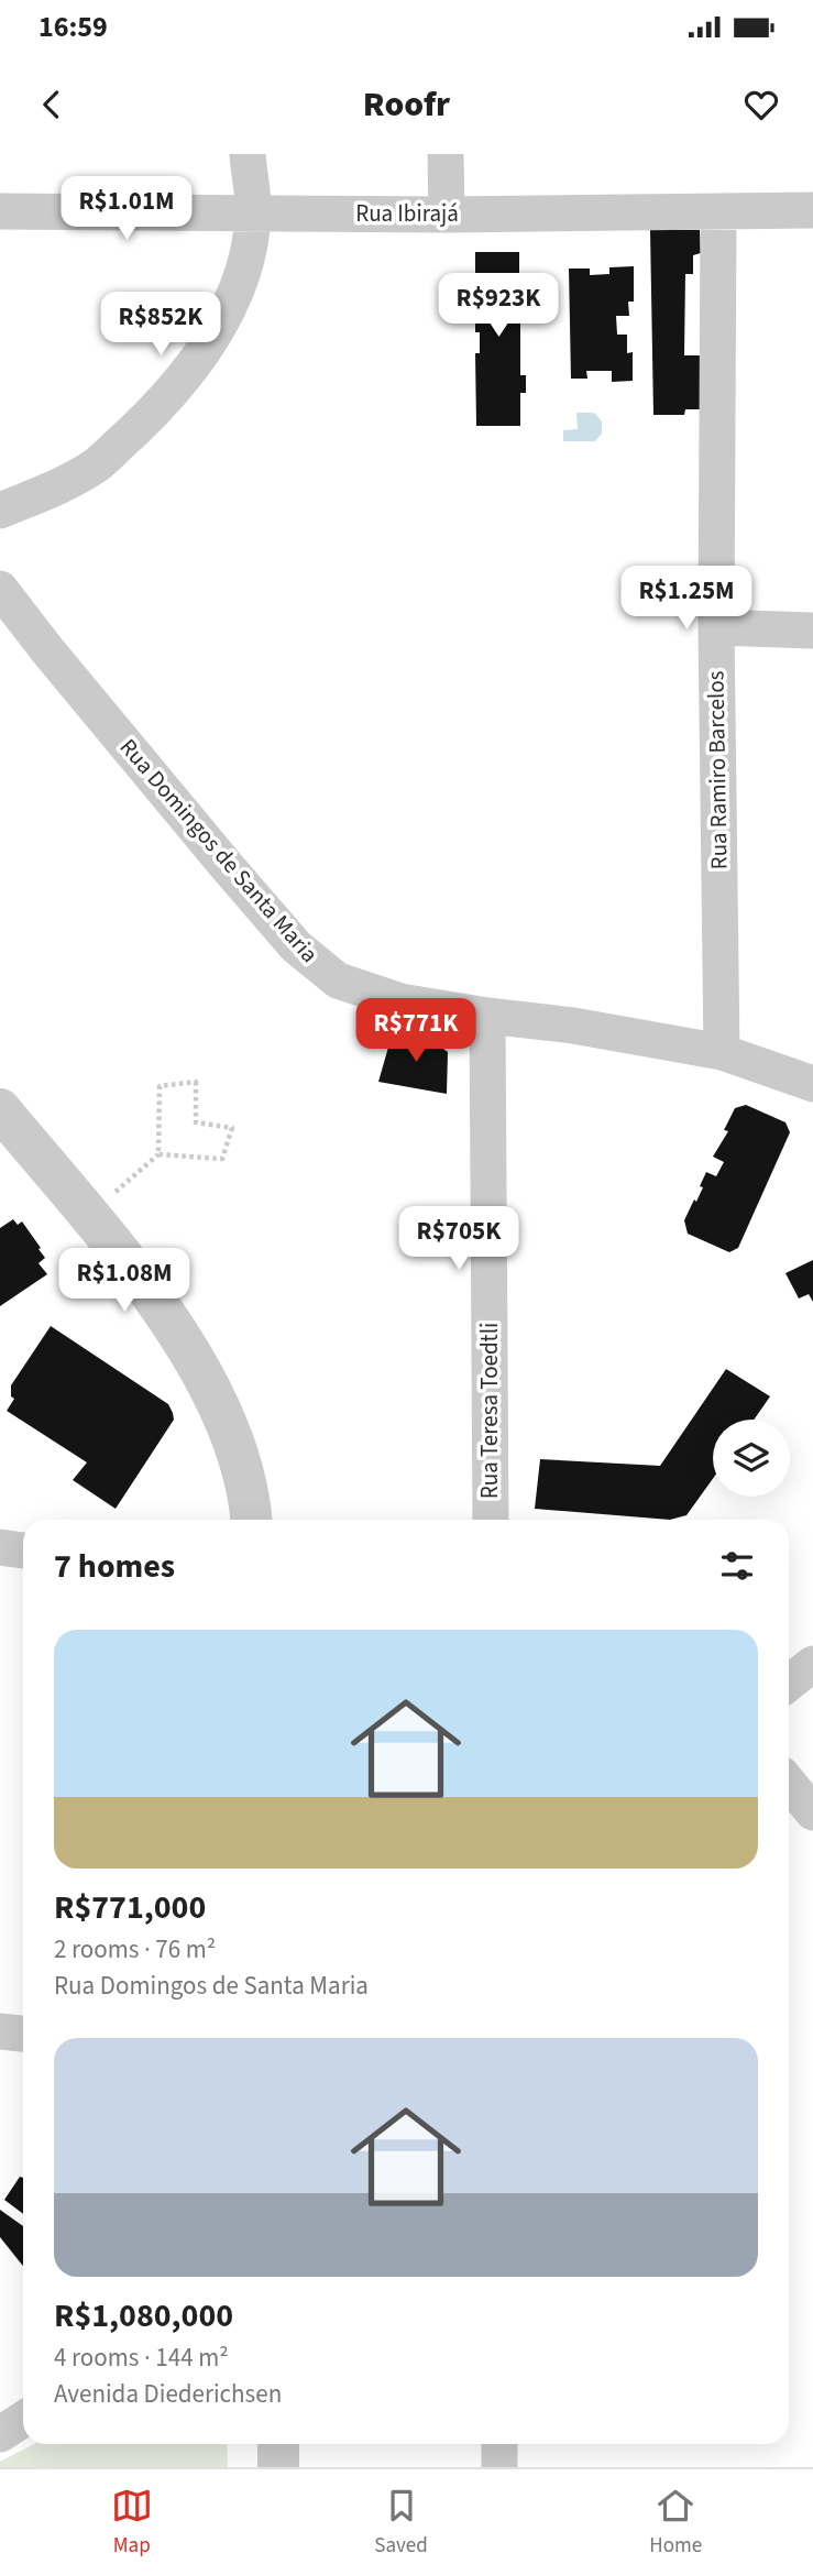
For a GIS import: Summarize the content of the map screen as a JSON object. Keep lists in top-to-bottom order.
{
  "streets": {
    "street": [
      "Rua Ibirajá",
      "Rua Ramiro Barcelos",
      "Rua Domingos de Santa Maria",
      "Rua Teresa Toedtli"
    ]
  },
  "crossings": [
    ["Rua Ibirajá", "Rua Ramiro Barcelos"],
    ["Rua Ramiro Barcelos", "Rua Domingos de Santa Maria"],
    ["Rua Domingos de Santa Maria", "Rua Teresa Toedtli"]
  ],
  "page": {
    "status": "16:59",
    "header": "Roofr",
    "price": [
      "R$1.01M",
      "R$923K",
      "R$852K",
      "R$1.25M",
      "R$771K",
      "R$705K",
      "R$1.08M"
    ],
    "heading": "7 homes",
    "list": [
      {
        "name": "R$771,000",
        "note": "2 rooms · 76 m² · Rua Domingos de Santa Maria"
      },
      {
        "name": "R$1,080,000",
        "note": "4 rooms · 144 m² · Avenida Diederichsen"
      }
    ],
    "tabs": ["Map", "Saved", "Home"]
  }
}
